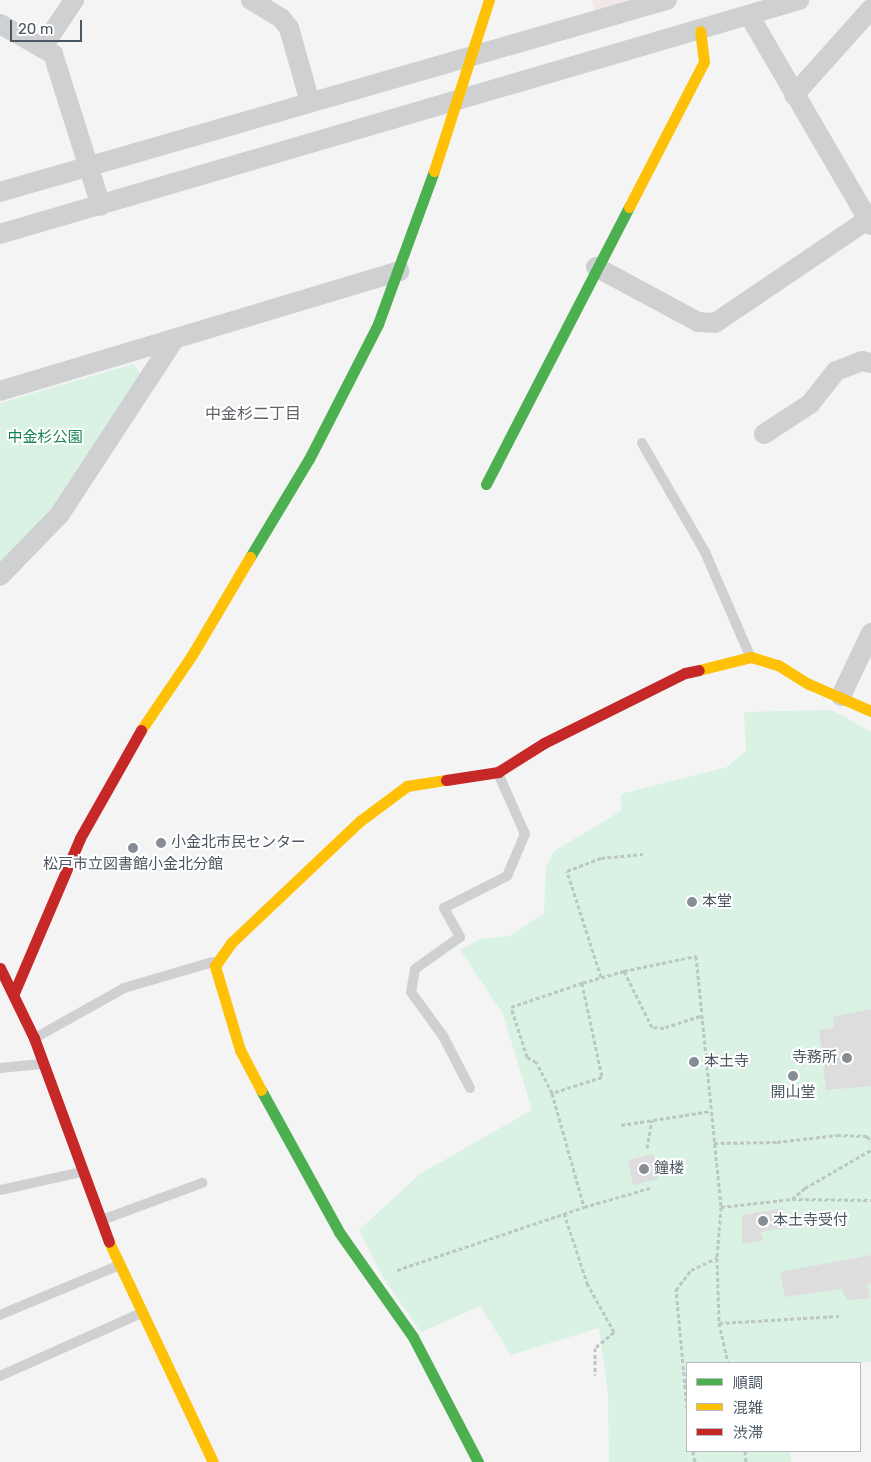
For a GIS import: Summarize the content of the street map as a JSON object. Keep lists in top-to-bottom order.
{
  "districts": ["中金杉二丁目"],
  "parks": ["中金杉公園"],
  "places": [
    "小金北市民センター",
    "松戸市立図書館小金北分館",
    "本堂",
    "寺務所",
    "本土寺",
    "開山堂",
    "鐘楼",
    "本土寺受付"
  ],
  "legend": ["順調", "混雑", "渋滞"],
  "scale_bar": "20 m"
}
